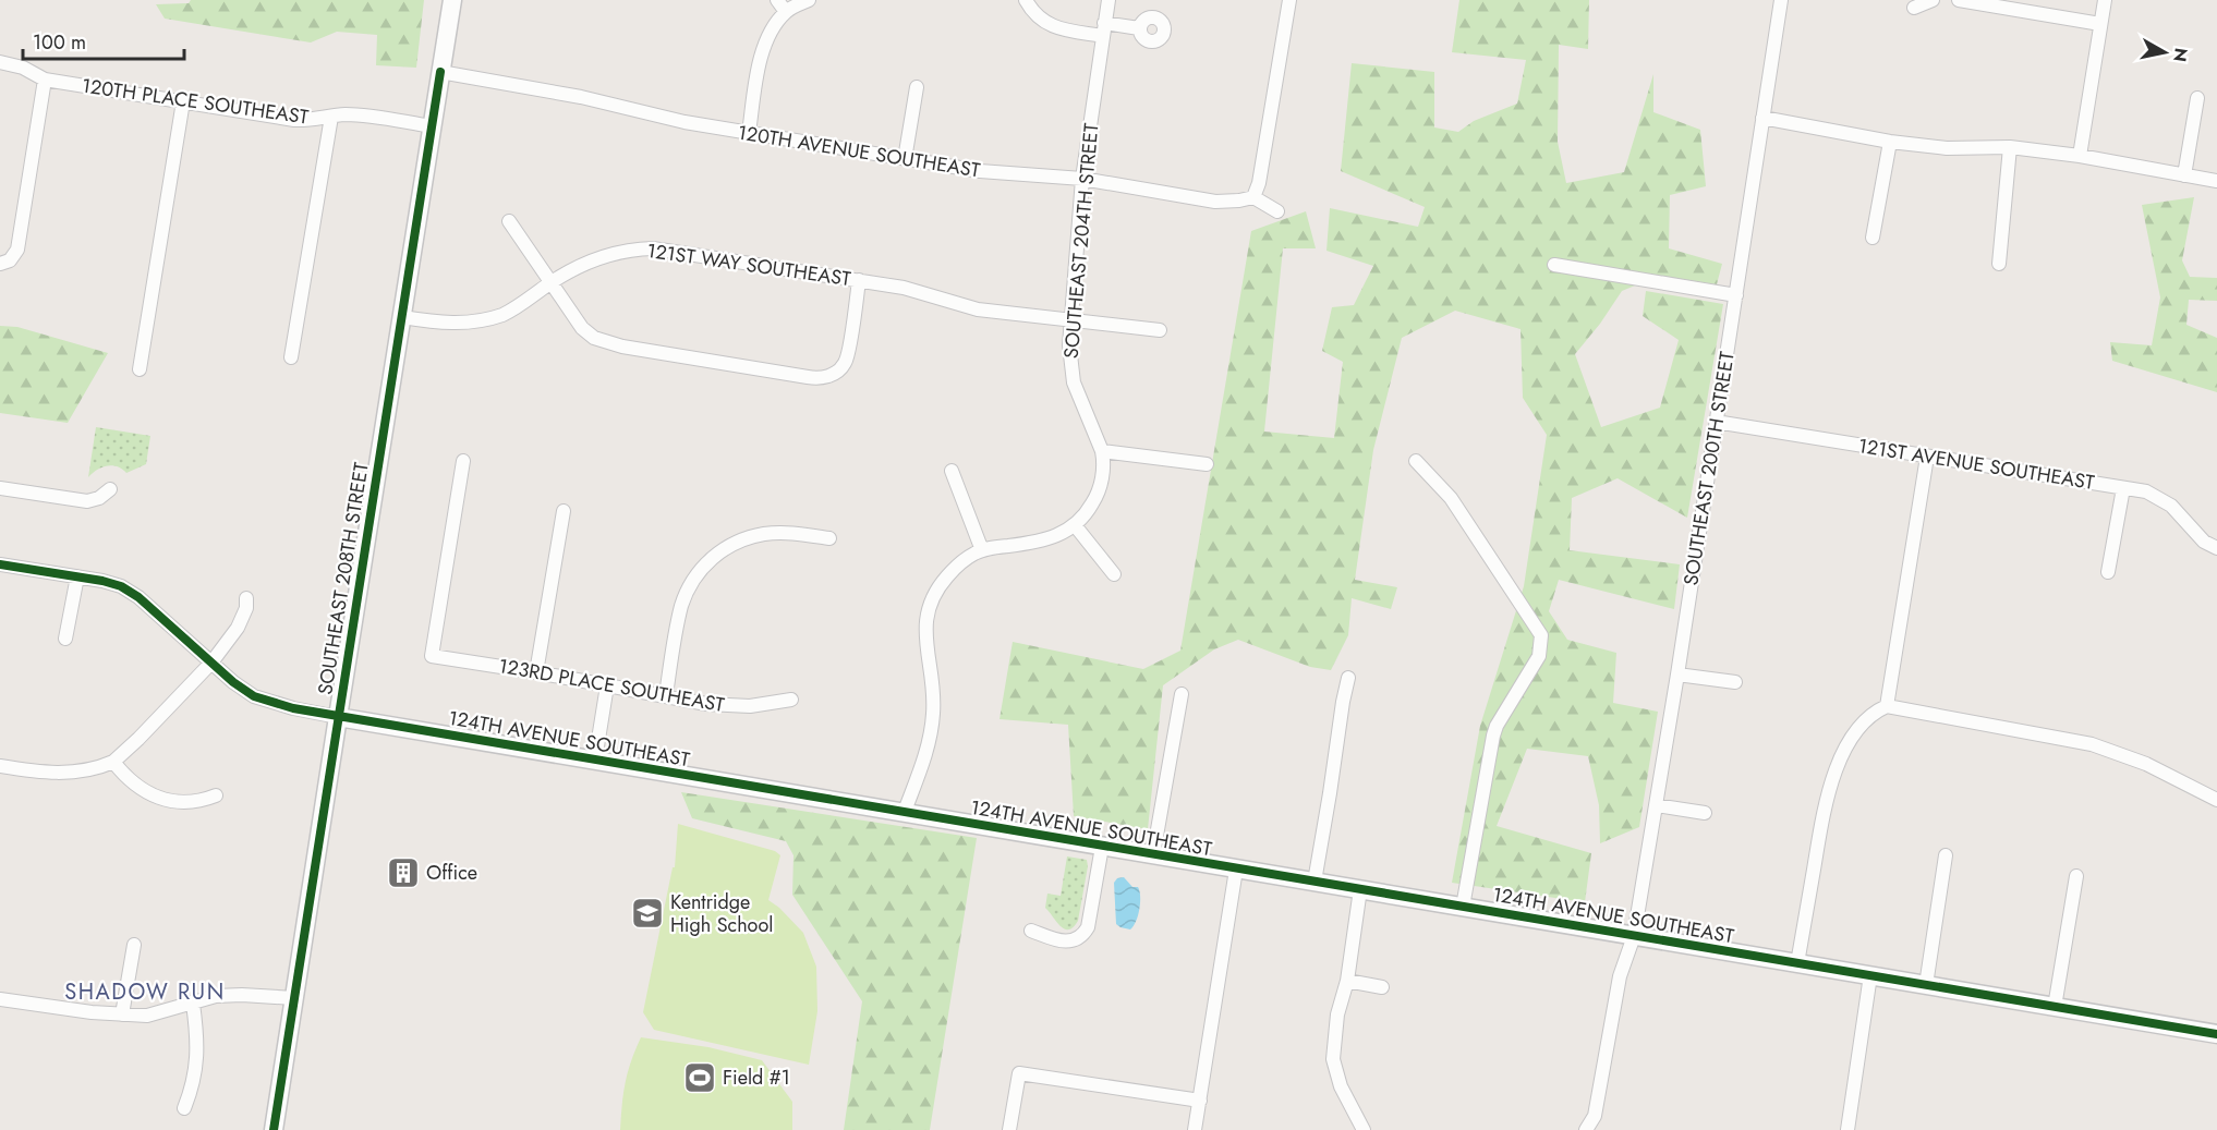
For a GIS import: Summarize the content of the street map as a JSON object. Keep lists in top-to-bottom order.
{
  "streets": {
    "street": [
      "120TH PLACE SOUTHEAST",
      "120TH AVENUE SOUTHEAST",
      "SOUTHEAST 204TH STREET",
      "121ST WAY SOUTHEAST",
      "121ST AVENUE SOUTHEAST",
      "SOUTHEAST 200TH STREET",
      "SOUTHEAST 208TH STREET",
      "123RD PLACE SOUTHEAST",
      "124TH AVENUE SOUTHEAST"
    ]
  },
  "crossings": [
    ["120TH PLACE SOUTHEAST", "SOUTHEAST 208TH STREET"],
    ["120TH AVENUE SOUTHEAST", "SOUTHEAST 204TH STREET"],
    ["120TH AVENUE SOUTHEAST", "SOUTHEAST 208TH STREET"],
    ["SOUTHEAST 204TH STREET", "121ST WAY SOUTHEAST"],
    ["SOUTHEAST 204TH STREET", "124TH AVENUE SOUTHEAST"],
    ["121ST WAY SOUTHEAST", "SOUTHEAST 208TH STREET"],
    ["121ST AVENUE SOUTHEAST", "SOUTHEAST 200TH STREET"],
    ["SOUTHEAST 200TH STREET", "124TH AVENUE SOUTHEAST"],
    ["SOUTHEAST 208TH STREET", "124TH AVENUE SOUTHEAST"]
  ],
  "districts": ["SHADOW RUN"],
  "places": {
    "building": ["Office"],
    "school or university": ["Kentridge High School"],
    "sports": ["Field #1"]
  },
  "scale_bar": "100 m",
  "north": "right"
}
